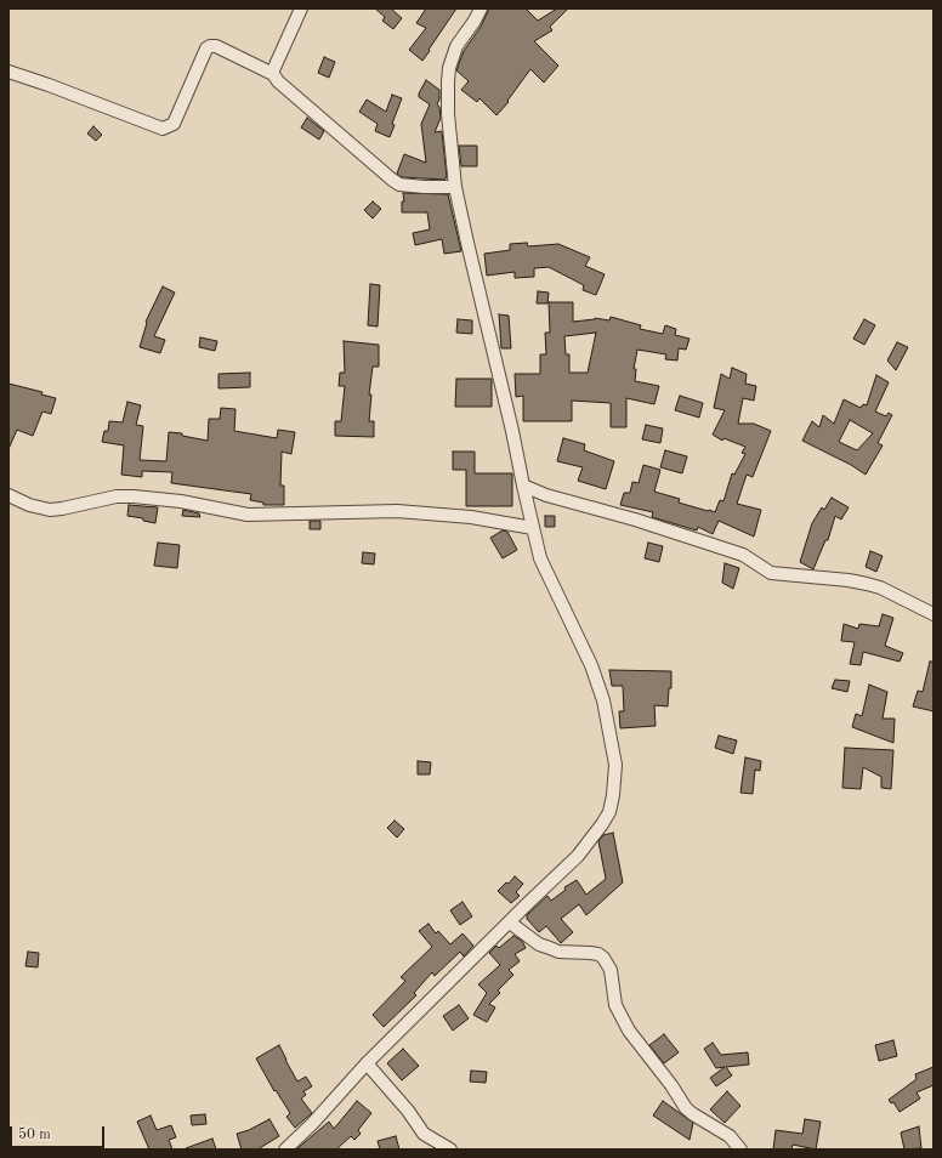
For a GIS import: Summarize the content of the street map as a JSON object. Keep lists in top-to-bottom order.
{
  "scale_bar": "50 m"
}
